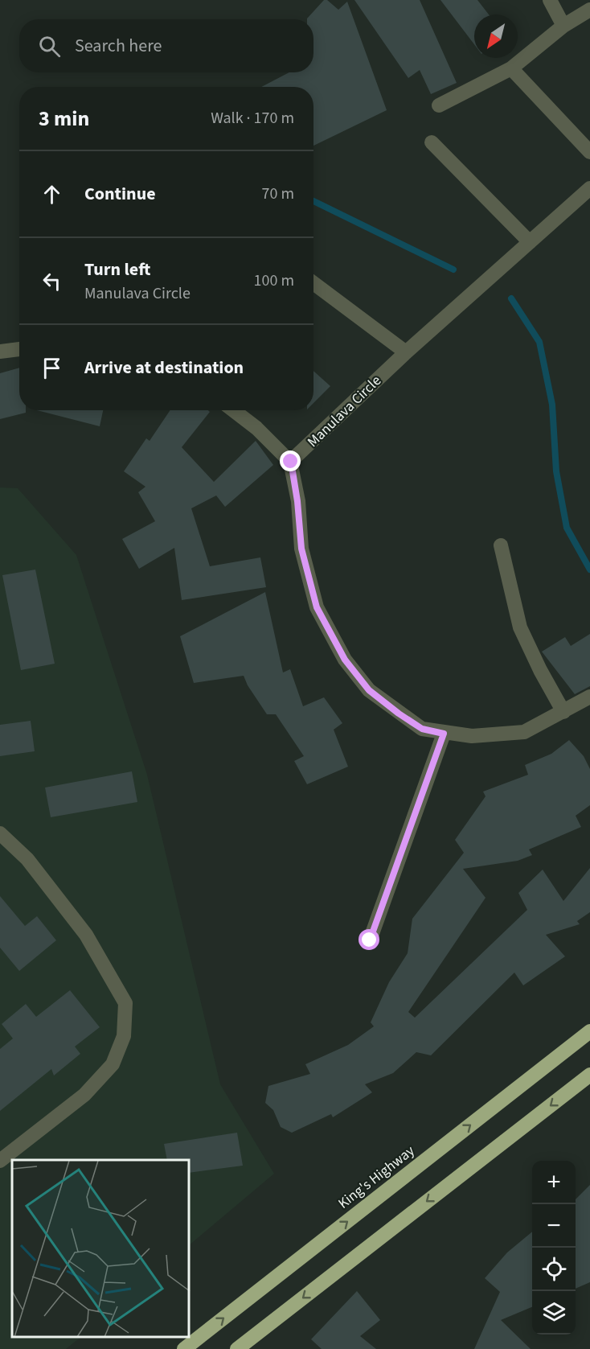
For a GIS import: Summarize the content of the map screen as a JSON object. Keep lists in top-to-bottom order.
{
  "streets": {
    "highway": ["King's Highway"],
    "street": ["Manulava Circle"]
  },
  "north": "bottom left",
  "page": {
    "search": "Search here",
    "heading": ["3 min", "Walk · 170 m"],
    "list": [
      ["Continue", "70 m"],
      ["Turn left", "Manulava Circle", "100 m"],
      "Arrive at destination"
    ],
    "map_buttons": ["+", "−"]
  }
}
